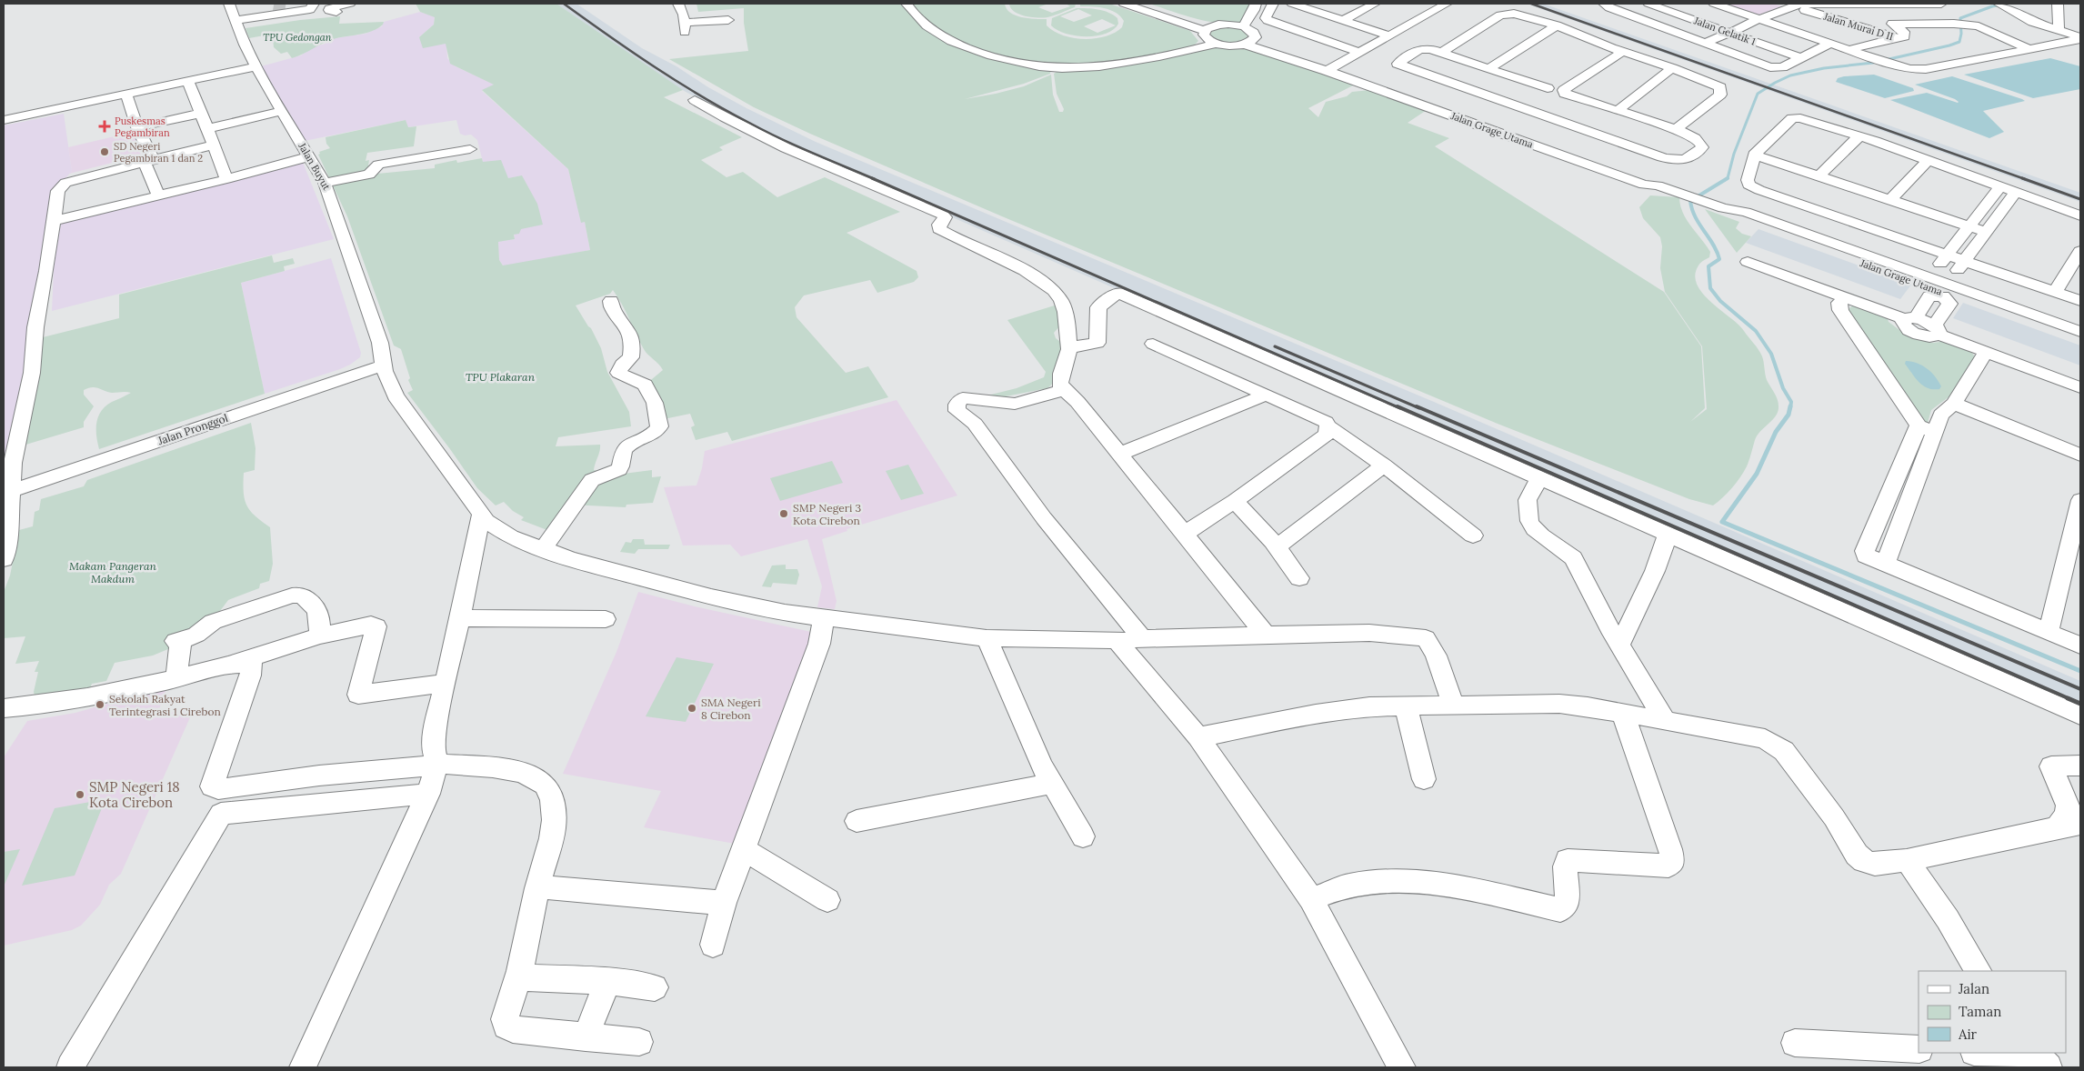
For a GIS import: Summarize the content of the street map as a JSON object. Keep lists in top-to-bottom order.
{
  "streets": {
    "street": [
      "Jalan Murai D II",
      "Jalan Gelatik 1",
      "Jalan Grage Utama",
      "Jalan Buyut",
      "Jalan Pronggol"
    ]
  },
  "crossings": [
    ["Jalan Buyut", "Jalan Pronggol"]
  ],
  "parks": ["TPU Gedongan", "TPU Plakaran", "Makam Pangeran Makdum"],
  "places": {
    "health": ["Puskesmas Pegambiran"],
    "other": [
      "SD Negeri Pegambiran 1 dan 2",
      "SMP Negeri 3 Kota Cirebon",
      "Sekolah Rakyat Terintegrasi 1 Cirebon",
      "SMA Negeri 8 Cirebon",
      "SMP Negeri 18 Kota Cirebon"
    ]
  },
  "legend": ["Jalan", "Taman", "Air"]
}
